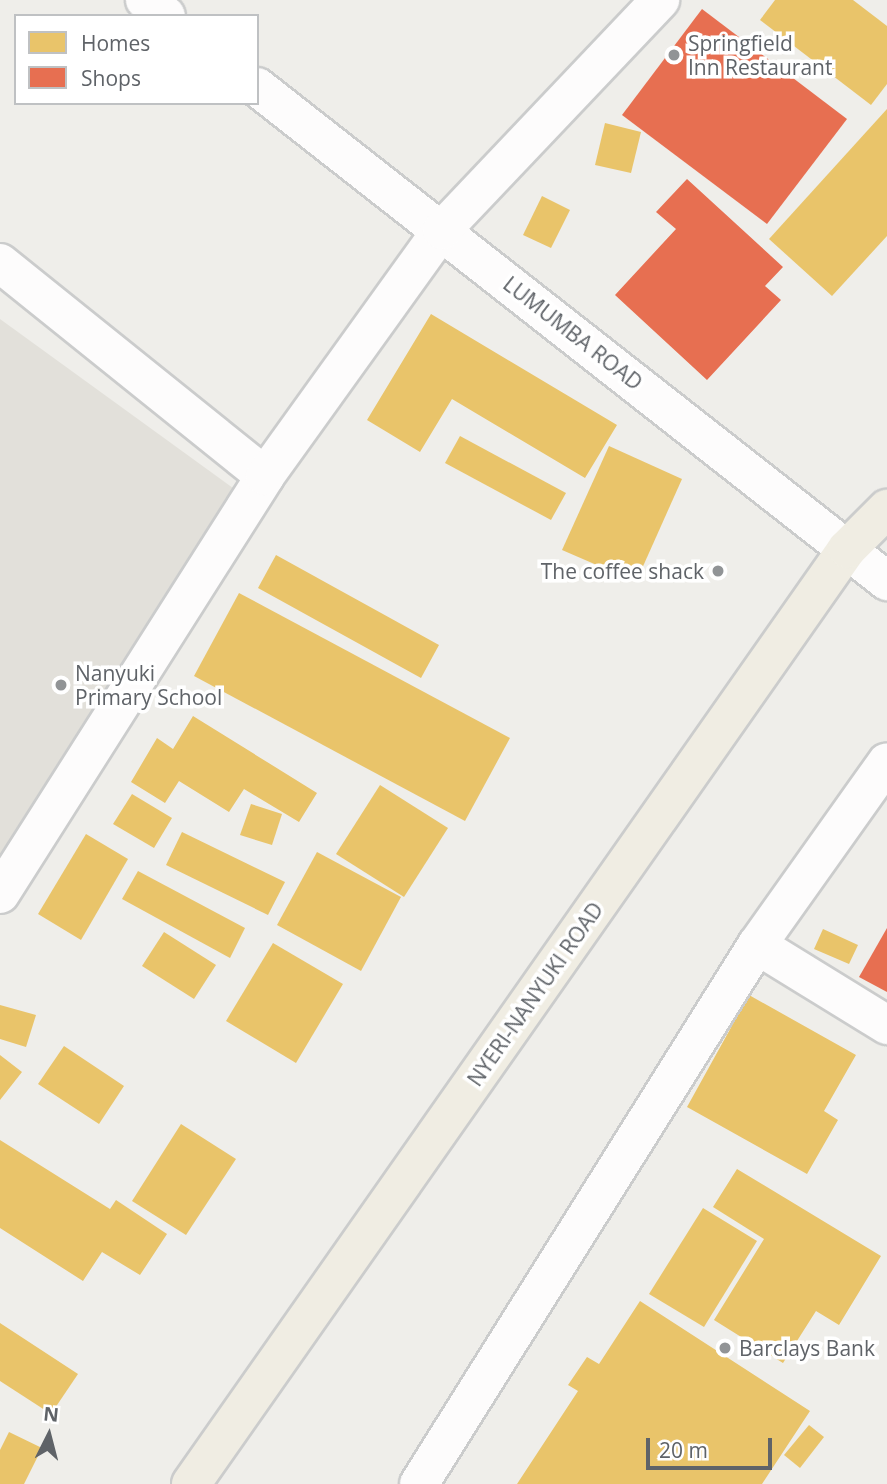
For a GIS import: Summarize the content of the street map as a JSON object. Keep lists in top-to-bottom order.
{
  "streets": {
    "highway": ["NYERI-NANYUKI ROAD"],
    "street": ["LUMUMBA ROAD"]
  },
  "crossings": [
    ["LUMUMBA ROAD", "NYERI-NANYUKI ROAD"]
  ],
  "places": [
    "Springfield Inn Restaurant",
    "The coffee shack",
    "Nanyuki Primary School",
    "Barclays Bank"
  ],
  "legend": ["Homes", "Shops"],
  "scale_bar": "20 m",
  "north": "top"
}
